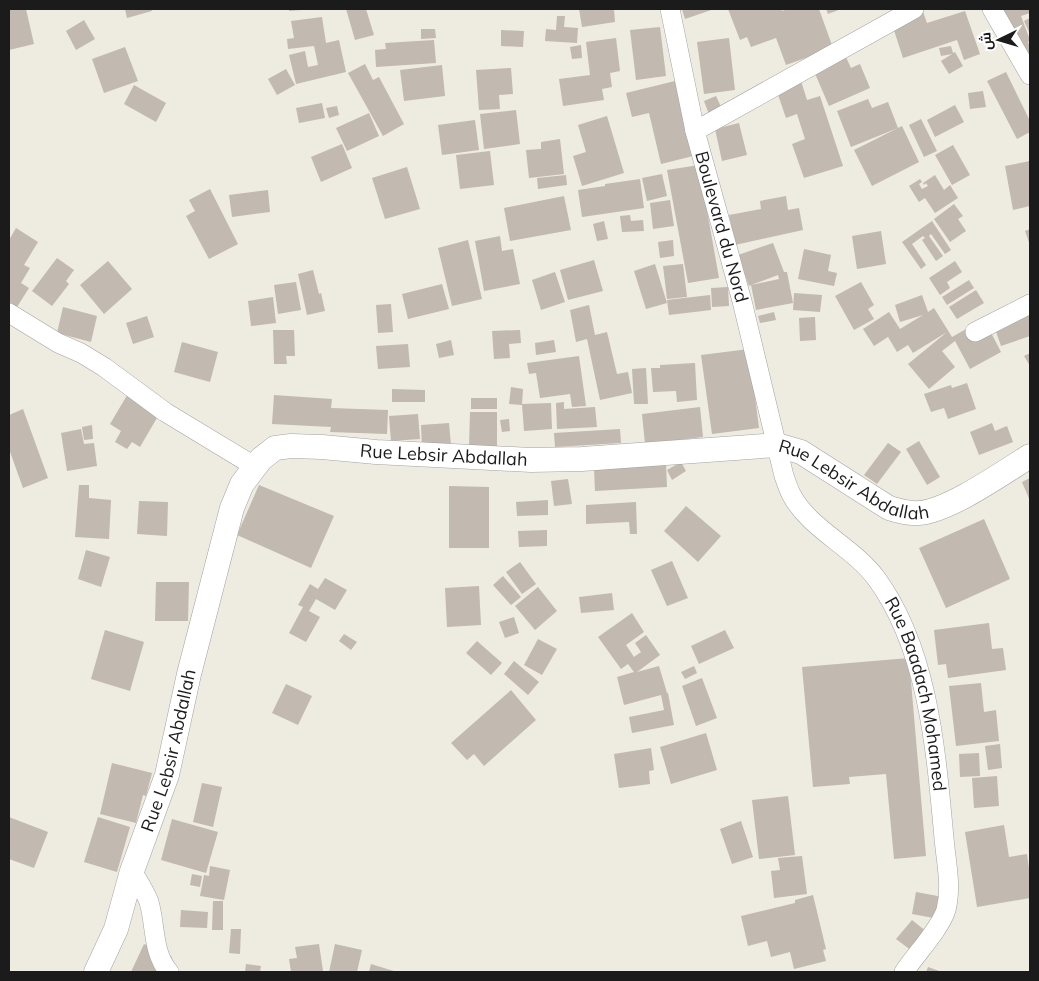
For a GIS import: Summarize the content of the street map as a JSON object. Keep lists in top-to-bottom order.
{
  "streets": {
    "street": ["Boulevard du Nord", "Rue Lebsir Abdallah", "Rue Baadach Mohamed"]
  },
  "crossings": [
    ["Boulevard du Nord", "Rue Lebsir Abdallah"],
    ["Boulevard du Nord", "Rue Baadach Mohamed"],
    ["Rue Lebsir Abdallah", "Rue Baadach Mohamed"]
  ],
  "north": "left"
}
